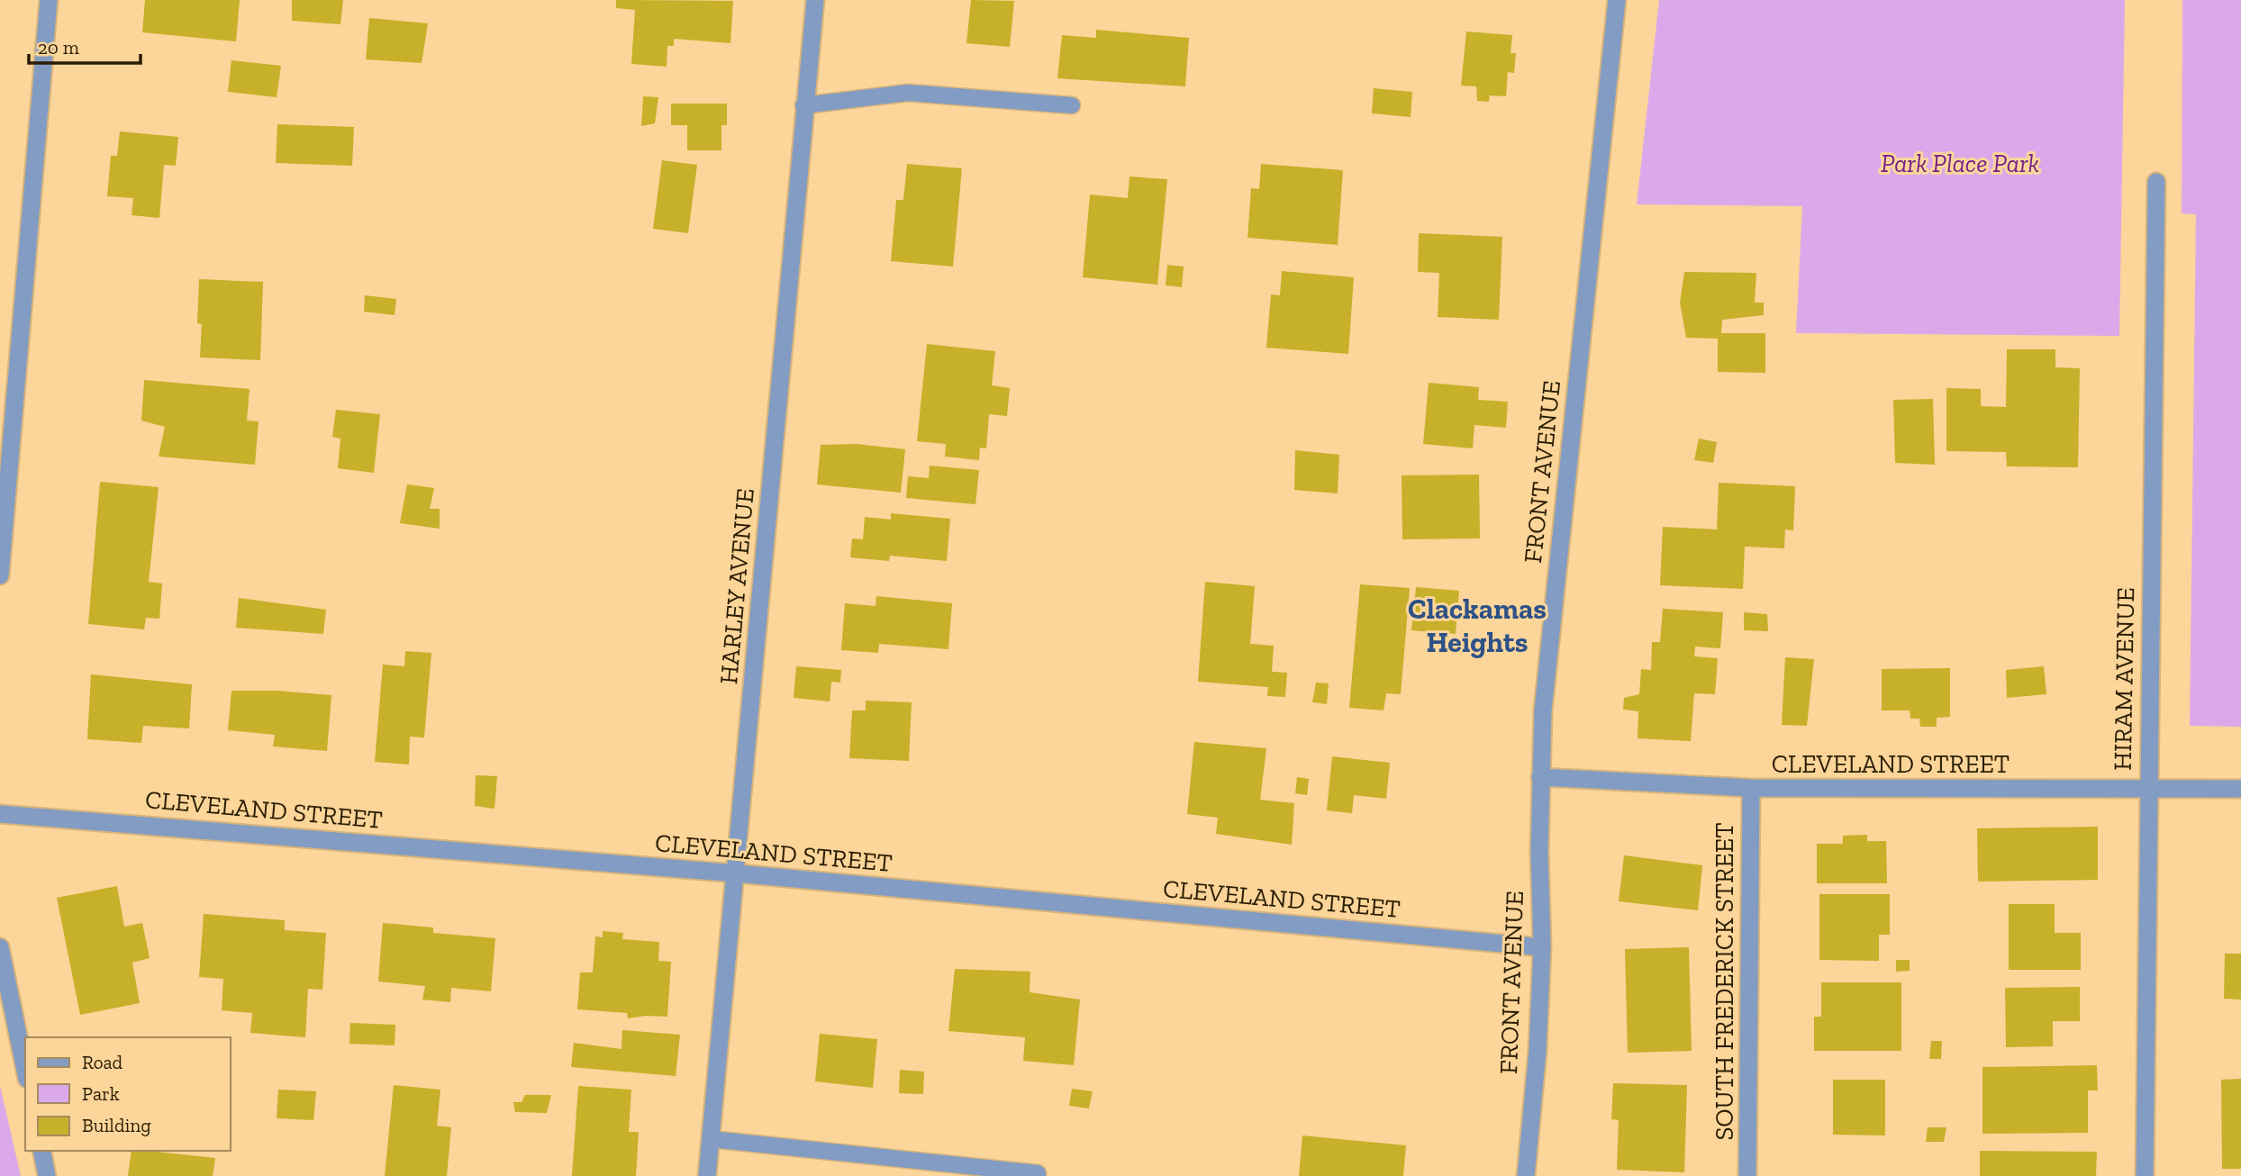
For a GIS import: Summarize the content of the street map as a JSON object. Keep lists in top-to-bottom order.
{
  "streets": {
    "street": [
      "FRONT AVENUE",
      "HARLEY AVENUE",
      "HIRAM AVENUE",
      "CLEVELAND STREET",
      "SOUTH FREDERICK STREET"
    ]
  },
  "crossings": [
    ["FRONT AVENUE", "CLEVELAND STREET"],
    ["HARLEY AVENUE", "CLEVELAND STREET"],
    ["HIRAM AVENUE", "CLEVELAND STREET"],
    ["CLEVELAND STREET", "SOUTH FREDERICK STREET"]
  ],
  "districts": ["Clackamas Heights"],
  "parks": ["Park Place Park"],
  "legend": ["Road", "Park", "Building"],
  "scale_bar": "20 m"
}
